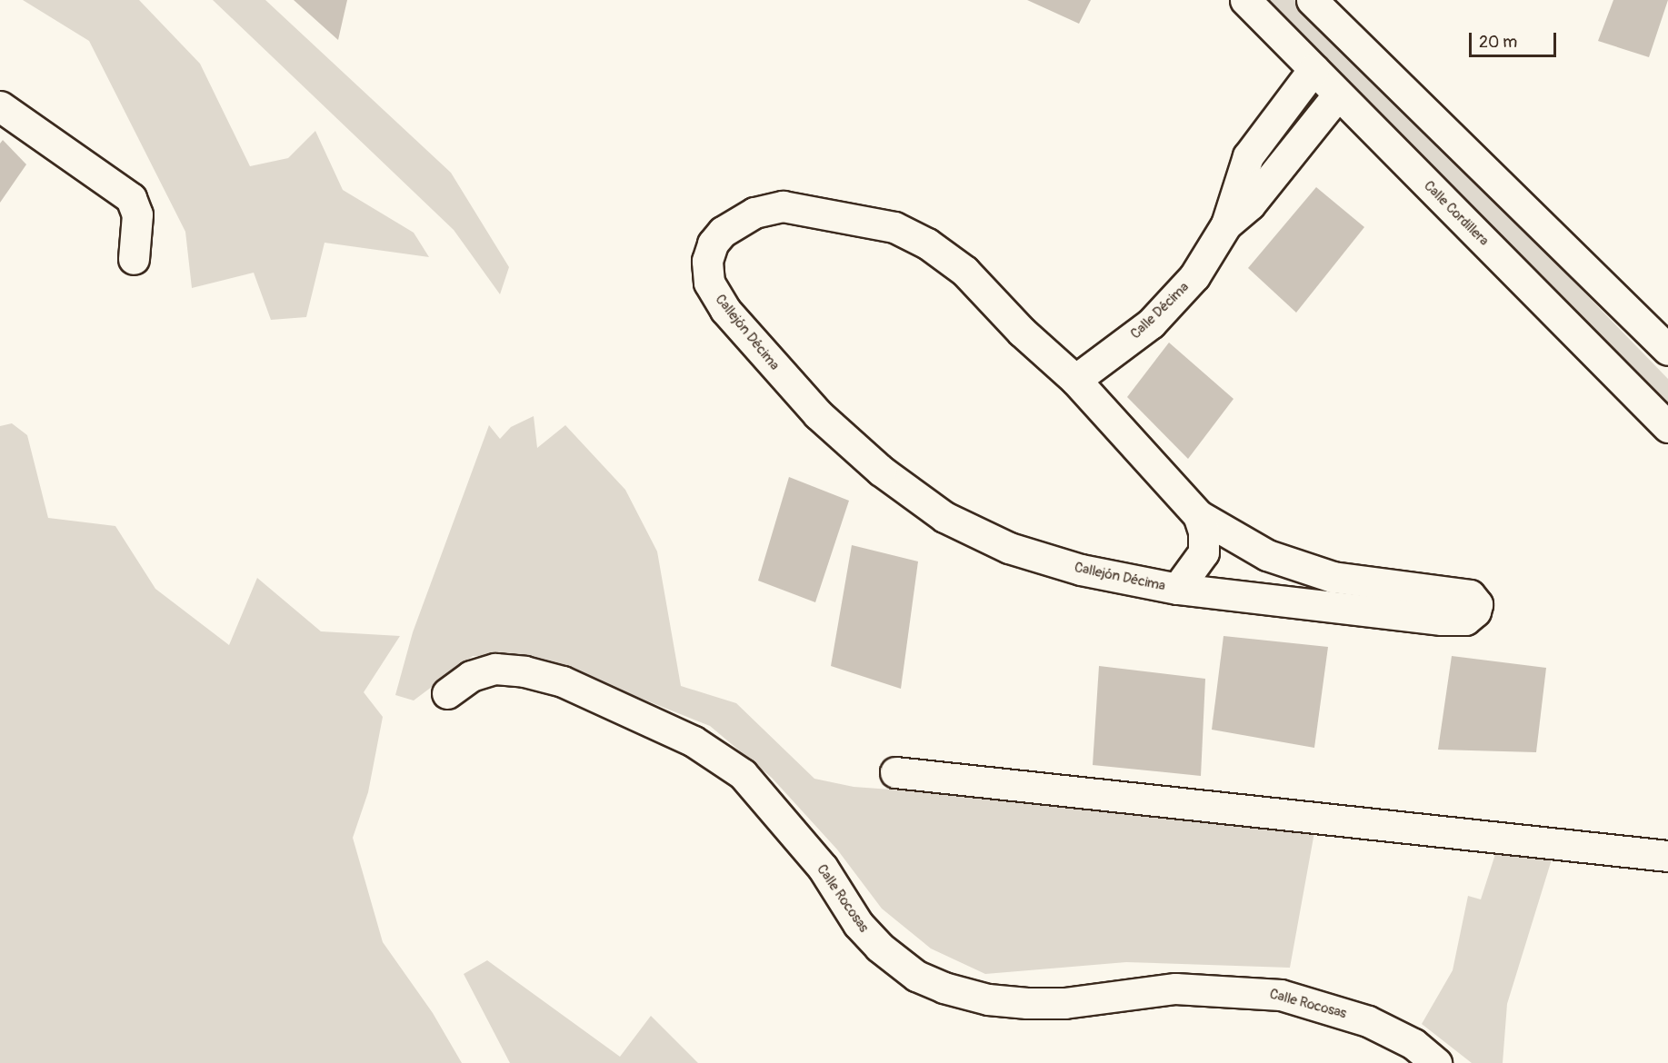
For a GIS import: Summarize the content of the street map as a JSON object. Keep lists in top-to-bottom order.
{
  "streets": {
    "street": [
      "Calle Cordillera",
      "Calle Décima",
      "Callejón Décima",
      "Calle Rocosas"
    ]
  },
  "crossings": [
    ["Calle Décima", "Callejón Décima"]
  ],
  "scale_bar": "20 m"
}
